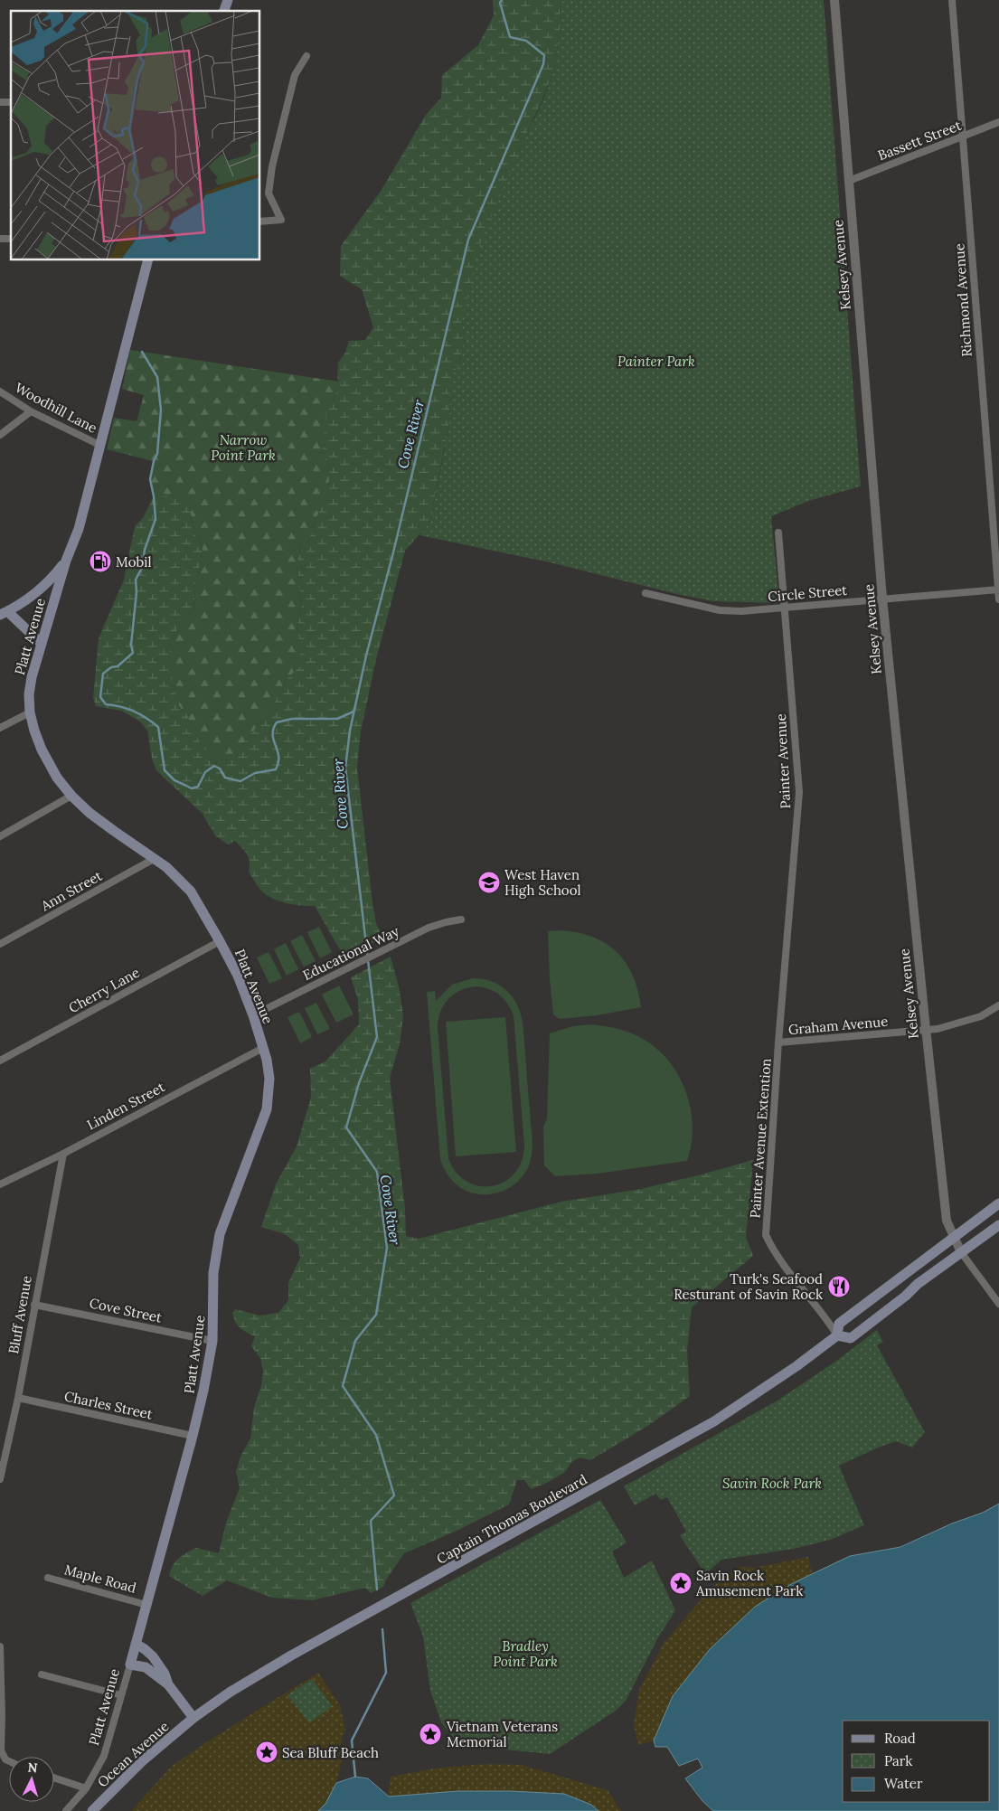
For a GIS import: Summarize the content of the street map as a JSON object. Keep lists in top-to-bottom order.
{
  "streets": {
    "main road": ["Platt Avenue", "Captain Thomas Boulevard", "Ocean Avenue"],
    "street": [
      "Bassett Street",
      "Kelsey Avenue",
      "Richmond Avenue",
      "Woodhill Lane",
      "Circle Street",
      "Painter Avenue",
      "Ann Street",
      "Educational Way",
      "Cherry Lane",
      "Graham Avenue",
      "Linden Street",
      "Painter Avenue Extention",
      "Cove Street",
      "Bluff Avenue",
      "Charles Street",
      "Maple Road"
    ]
  },
  "crossings": [
    ["Bassett Street", "Kelsey Avenue"],
    ["Bassett Street", "Richmond Avenue"],
    ["Kelsey Avenue", "Circle Street"],
    ["Kelsey Avenue", "Graham Avenue"],
    ["Kelsey Avenue", "Captain Thomas Boulevard"],
    ["Richmond Avenue", "Circle Street"],
    ["Woodhill Lane", "Platt Avenue"],
    ["Circle Street", "Painter Avenue"],
    ["Platt Avenue", "Ann Street"],
    ["Platt Avenue", "Educational Way"],
    ["Platt Avenue", "Cherry Lane"],
    ["Platt Avenue", "Linden Street"],
    ["Platt Avenue", "Cove Street"],
    ["Platt Avenue", "Charles Street"],
    ["Platt Avenue", "Maple Road"],
    ["Painter Avenue", "Graham Avenue"],
    ["Painter Avenue", "Painter Avenue Extention"],
    ["Graham Avenue", "Painter Avenue Extention"],
    ["Linden Street", "Bluff Avenue"],
    ["Painter Avenue Extention", "Captain Thomas Boulevard"],
    ["Cove Street", "Bluff Avenue"],
    ["Bluff Avenue", "Charles Street"],
    ["Captain Thomas Boulevard", "Ocean Avenue"]
  ],
  "water": ["Cove River"],
  "parks": [
    "Painter Park",
    "Narrow Point Park",
    "Savin Rock Park",
    "Bradley Point Park"
  ],
  "places": {
    "fuel station": ["Mobil"],
    "school or university": ["West Haven High School"],
    "restaurant": ["Turk's Seafood Resturant of Savin Rock"],
    "place": ["Savin Rock Amusement Park", "Vietnam Veterans Memorial", "Sea Bluff Beach"]
  },
  "legend": ["Road", "Park", "Water"],
  "north": "top"
}
